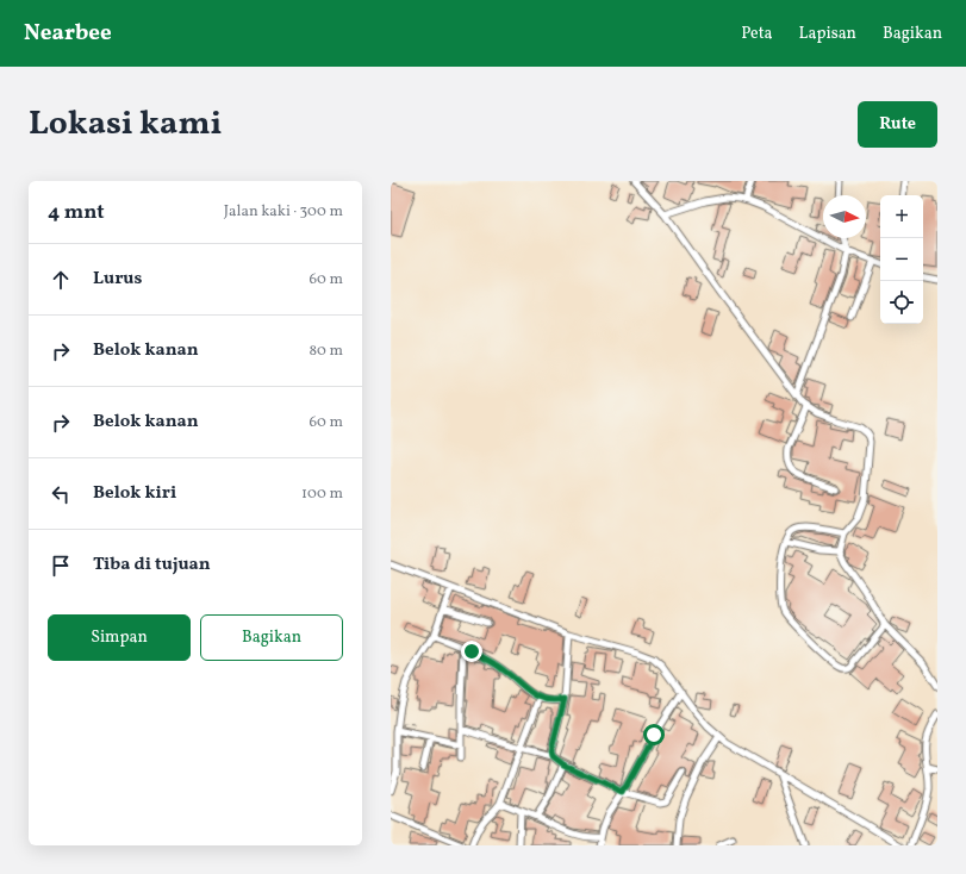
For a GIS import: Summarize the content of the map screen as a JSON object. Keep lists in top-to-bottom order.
{
  "north": "right",
  "page": {
    "header": "Nearbee",
    "nav": ["Peta", "Lapisan", "Bagikan"],
    "title": "Lokasi kami",
    "buttons": [
      "Rute",
      ["Simpan", "Bagikan"]
    ],
    "heading": ["4 mnt", "Jalan kaki · 300 m"],
    "map_buttons": ["+", "−"],
    "list": [
      ["Lurus", "60 m"],
      ["Belok kanan", "80 m"],
      ["Belok kanan", "60 m"],
      ["Belok kiri", "100 m"],
      "Tiba di tujuan"
    ]
  }
}
